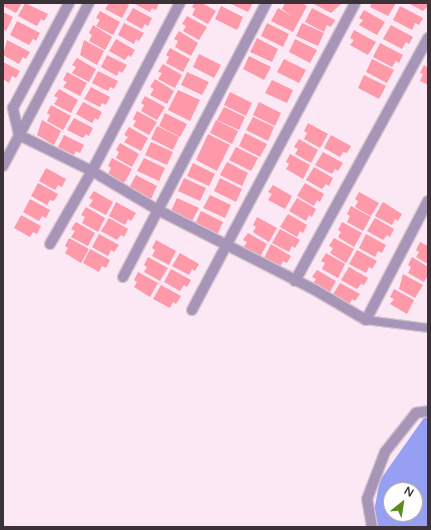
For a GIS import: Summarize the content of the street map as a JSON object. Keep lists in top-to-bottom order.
{
  "north": "top right"
}
